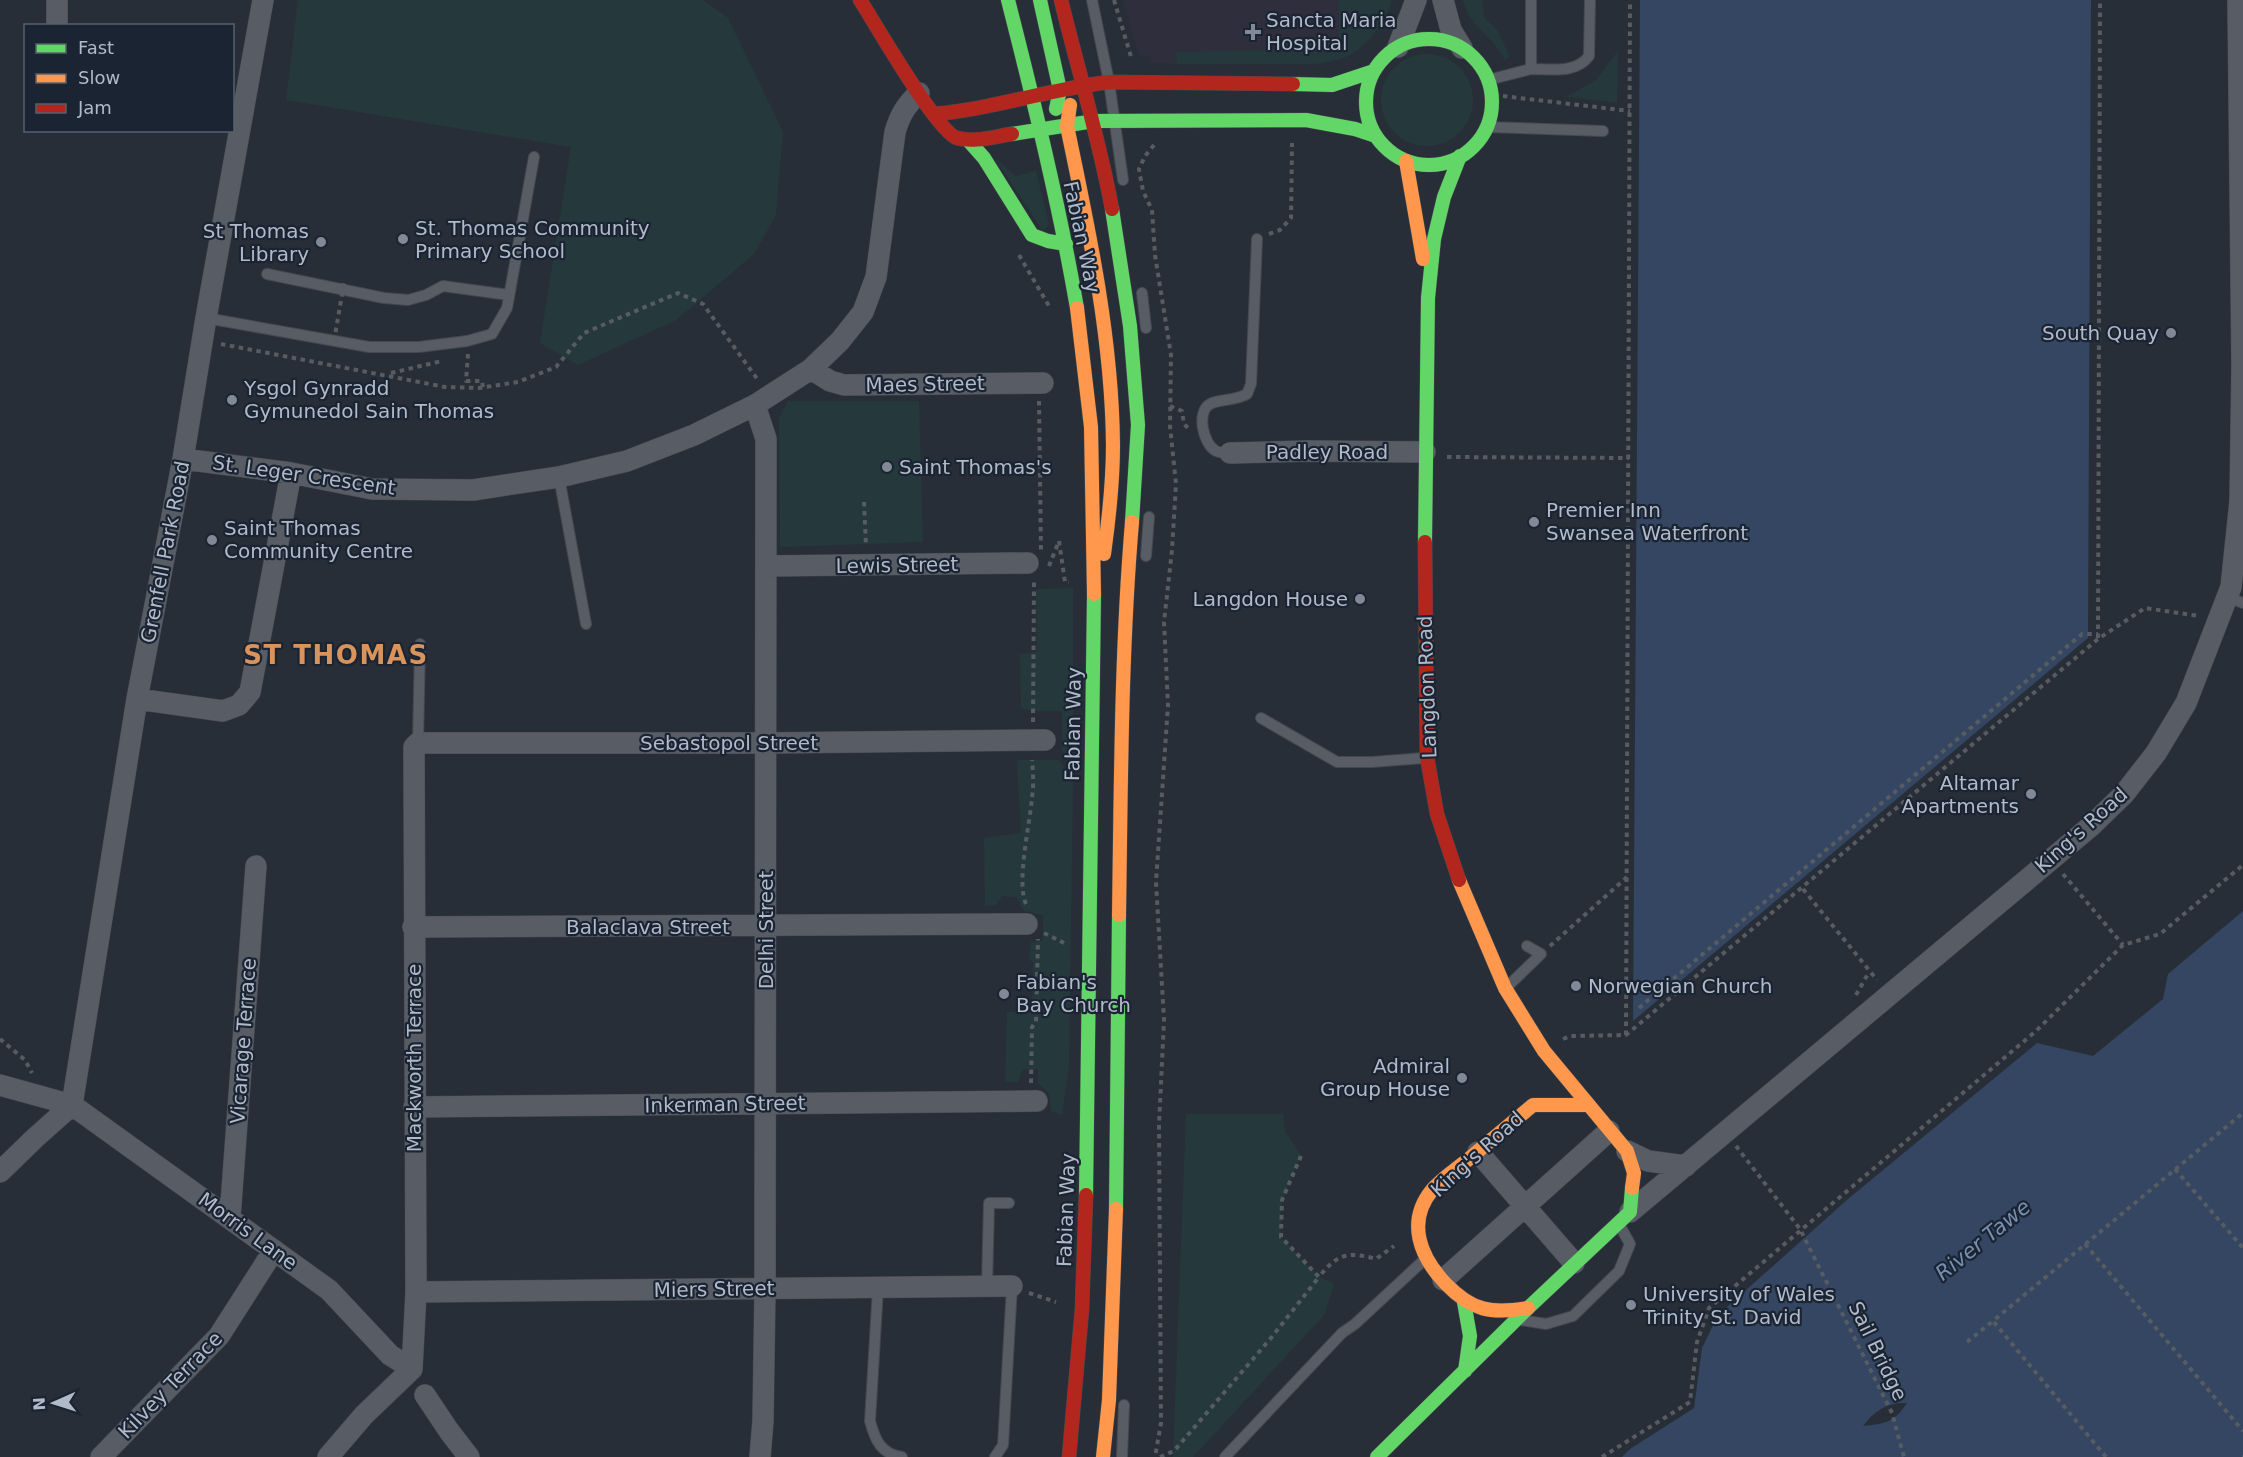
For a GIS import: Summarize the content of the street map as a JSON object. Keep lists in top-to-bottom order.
{
  "streets": {
    "main road": ["Fabian Way", "Langdon Road", "King's Road"],
    "street": [
      "Maes Street",
      "Padley Road",
      "St. Leger Crescent",
      "Grenfell Park Road",
      "Lewis Street",
      "Sebastopol Street",
      "Balaclava Street",
      "Delhi Street",
      "Vicarage Terrace",
      "Mackworth Terrace",
      "Inkerman Street",
      "Morris Lane",
      "Miers Street",
      "Kilvey Terrace"
    ],
    "path": ["Sail Bridge"]
  },
  "crossings": [
    ["Maes Street", "St. Leger Crescent"],
    ["Padley Road", "Langdon Road"],
    ["St. Leger Crescent", "Grenfell Park Road"],
    ["St. Leger Crescent", "Delhi Street"],
    ["Grenfell Park Road", "Morris Lane"],
    ["Lewis Street", "Delhi Street"],
    ["Langdon Road", "King's Road"],
    ["Sebastopol Street", "Delhi Street"],
    ["Sebastopol Street", "Mackworth Terrace"],
    ["King's Road", "Sail Bridge"],
    ["Balaclava Street", "Delhi Street"],
    ["Balaclava Street", "Mackworth Terrace"],
    ["Delhi Street", "Inkerman Street"],
    ["Delhi Street", "Miers Street"],
    ["Vicarage Terrace", "Morris Lane"],
    ["Mackworth Terrace", "Inkerman Street"],
    ["Mackworth Terrace", "Morris Lane"],
    ["Mackworth Terrace", "Miers Street"],
    ["Morris Lane", "Kilvey Terrace"]
  ],
  "districts": ["ST THOMAS"],
  "water": ["River Tawe"],
  "places": {
    "health": ["Sancta Maria Hospital"],
    "other": [
      "St. Thomas Community Primary School",
      "St Thomas Library",
      "South Quay",
      "Ysgol Gynradd Gymunedol Sain Thomas",
      "Saint Thomas's",
      "Premier Inn Swansea Waterfront",
      "Saint Thomas Community Centre",
      "Langdon House",
      "Altamar Apartments",
      "Norwegian Church",
      "Fabian's Bay Church",
      "Admiral Group House",
      "University of Wales Trinity St. David"
    ]
  },
  "legend": ["Fast", "Slow", "Jam"],
  "north": "left"
}
